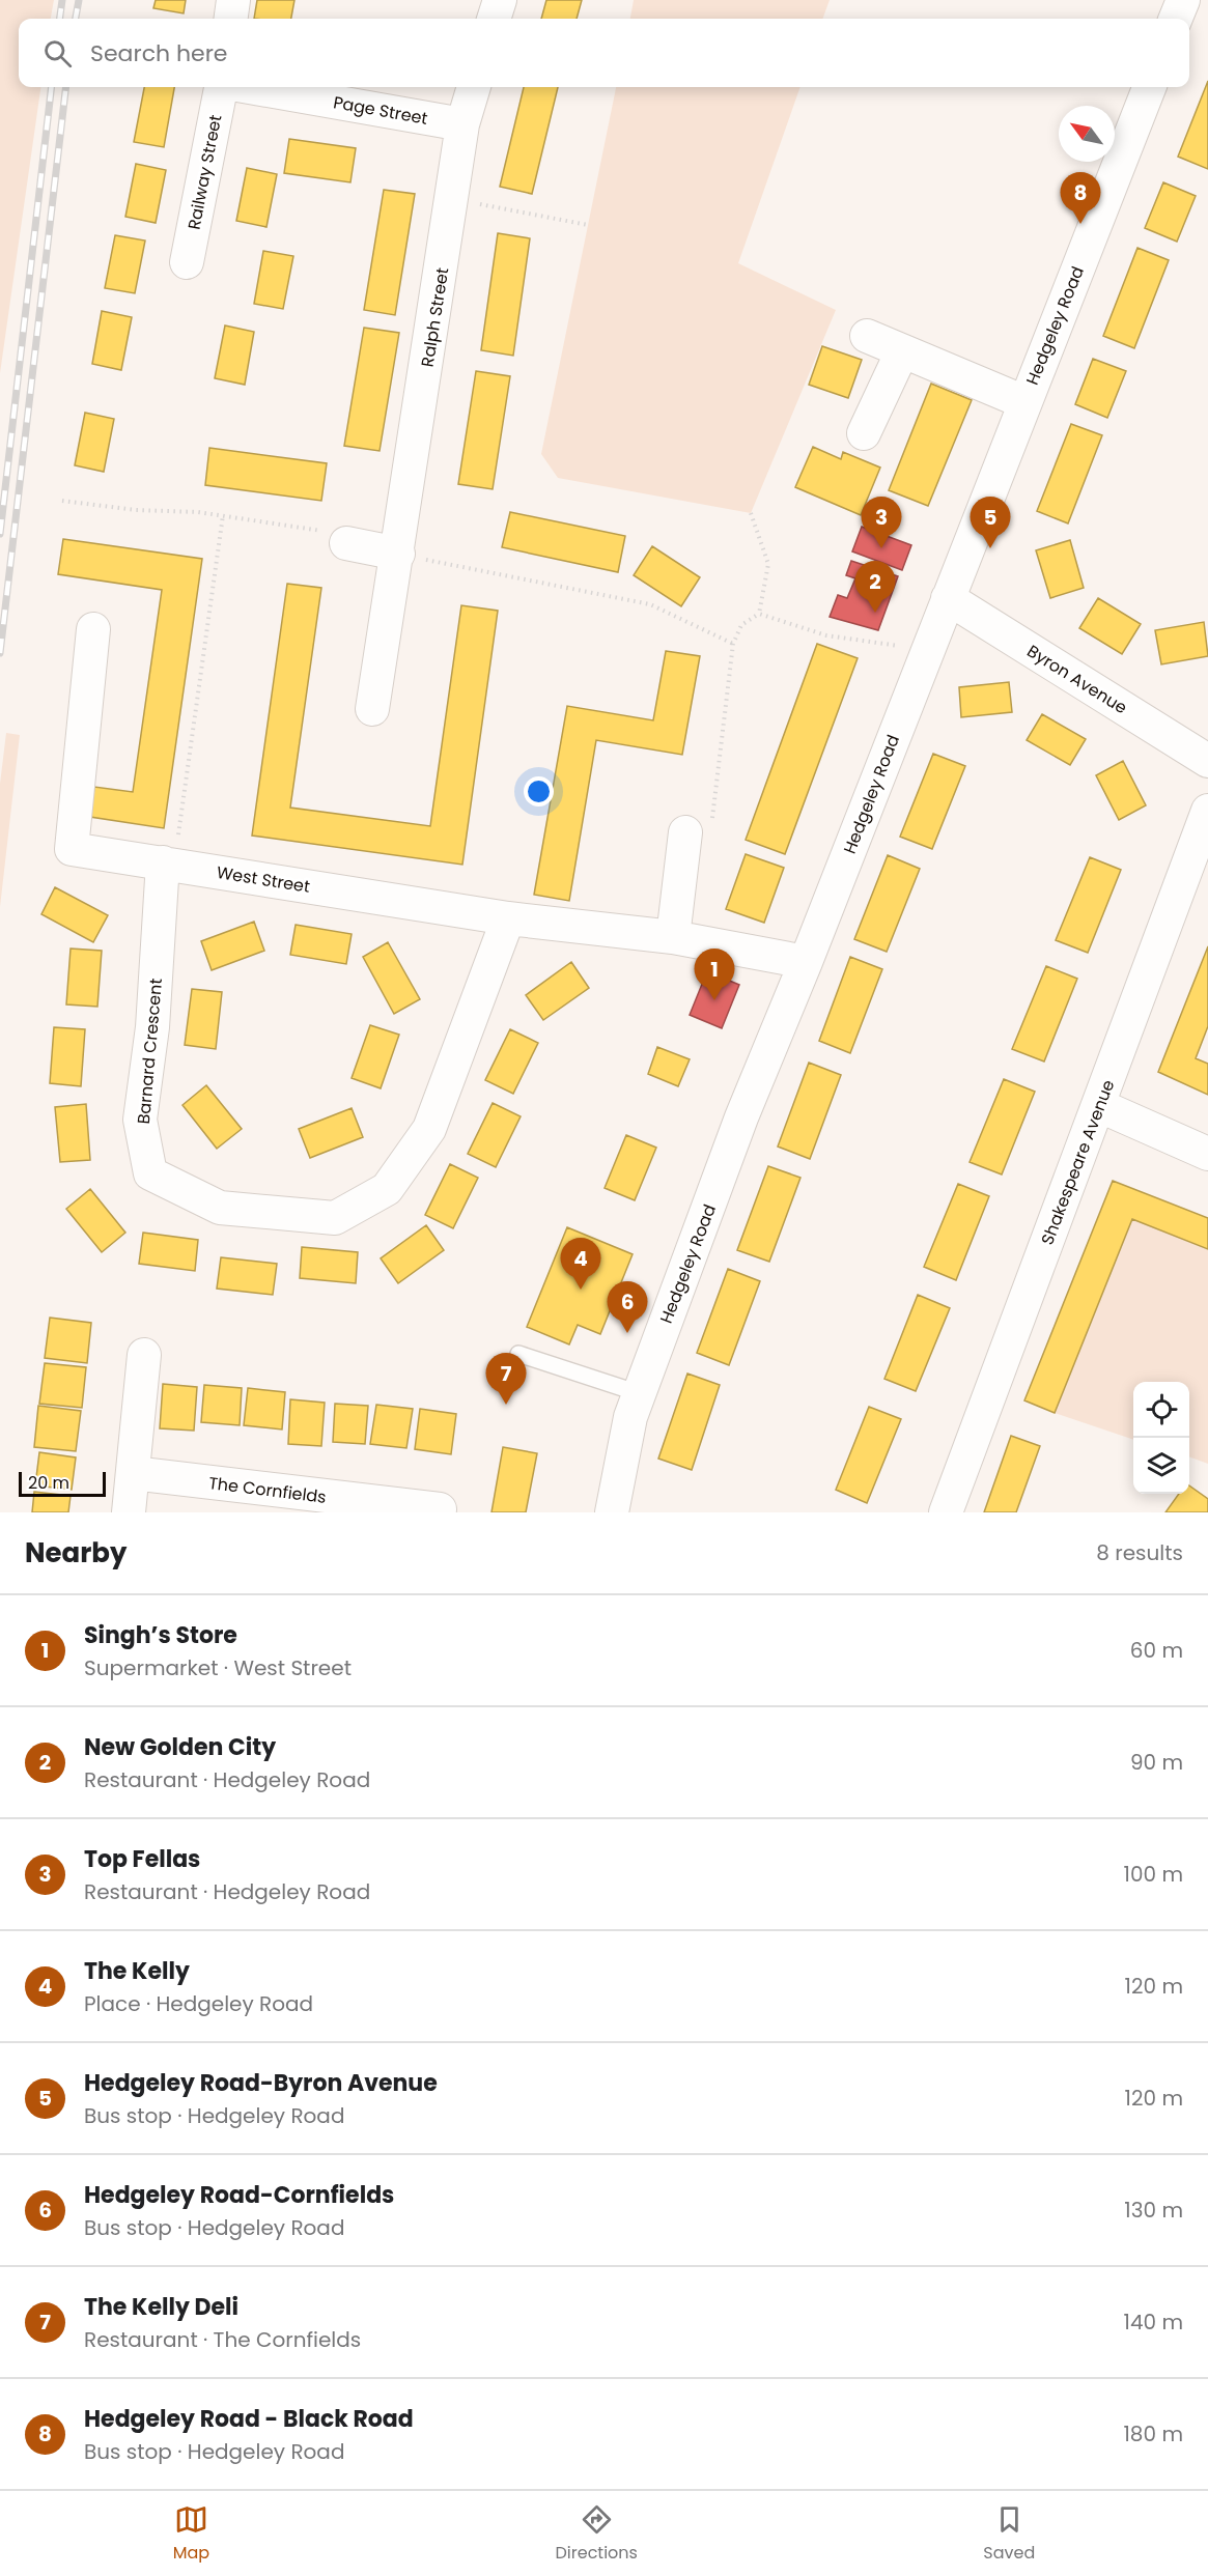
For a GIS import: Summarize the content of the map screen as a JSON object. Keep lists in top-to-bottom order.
{
  "streets": {
    "street": [
      "Page Street",
      "Railway Street",
      "Ralph Street",
      "Hedgeley Road",
      "Byron Avenue",
      "West Street",
      "Barnard Crescent",
      "Shakespeare Avenue",
      "The Cornfields"
    ]
  },
  "crossings": [
    ["Page Street", "Ralph Street"],
    ["Hedgeley Road", "Byron Avenue"],
    ["Hedgeley Road", "West Street"],
    ["West Street", "Barnard Crescent"]
  ],
  "scale_bar": "20 m",
  "north": "top left",
  "page": {
    "search": "Search here",
    "pins": [
      "8",
      "3",
      "5",
      "2",
      "1",
      "4",
      "6",
      "7"
    ],
    "scale": "20 m",
    "heading": ["Nearby", "8 results"],
    "list": [
      {
        "mark": "1",
        "name": "Singh’s Store",
        "note": "Supermarket · West Street",
        "value": "60 m"
      },
      {
        "mark": "2",
        "name": "New Golden City",
        "note": "Restaurant · Hedgeley Road",
        "value": "90 m"
      },
      {
        "mark": "3",
        "name": "Top Fellas",
        "note": "Restaurant · Hedgeley Road",
        "value": "100 m"
      },
      {
        "mark": "4",
        "name": "The Kelly",
        "note": "Place · Hedgeley Road",
        "value": "120 m"
      },
      {
        "mark": "5",
        "name": "Hedgeley Road-Byron Avenue",
        "note": "Bus stop · Hedgeley Road",
        "value": "120 m"
      },
      {
        "mark": "6",
        "name": "Hedgeley Road-Cornfields",
        "note": "Bus stop · Hedgeley Road",
        "value": "130 m"
      },
      {
        "mark": "7",
        "name": "The Kelly Deli",
        "note": "Restaurant · The Cornfields",
        "value": "140 m"
      },
      {
        "mark": "8",
        "name": "Hedgeley Road - Black Road",
        "note": "Bus stop · Hedgeley Road",
        "value": "180 m"
      }
    ],
    "nav": ["Map", "Directions", "Saved"]
  }
}
